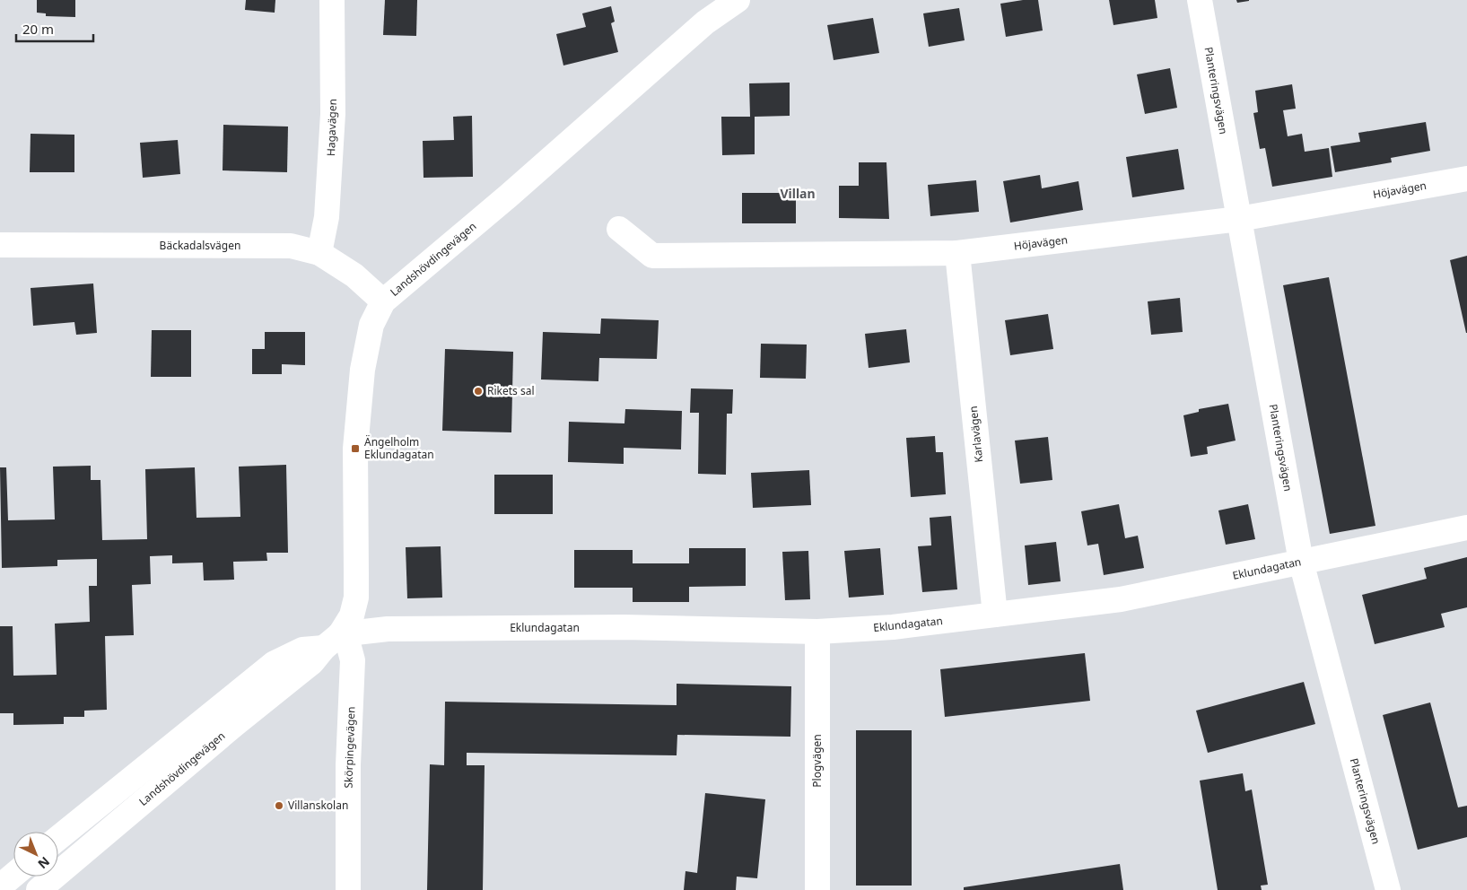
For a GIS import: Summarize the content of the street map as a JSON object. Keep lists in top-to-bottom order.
{
  "streets": {
    "street": [
      "Planteringsvägen",
      "Hagavägen",
      "Höjavägen",
      "Bäckadalsvägen",
      "Landshövdingevägen",
      "Karlavägen",
      "Eklundagatan",
      "Skörpingevägen",
      "Plogvägen"
    ]
  },
  "crossings": [
    ["Planteringsvägen", "Höjavägen"],
    ["Planteringsvägen", "Eklundagatan"],
    ["Hagavägen", "Bäckadalsvägen"],
    ["Höjavägen", "Karlavägen"],
    ["Bäckadalsvägen", "Landshövdingevägen"],
    ["Landshövdingevägen", "Eklundagatan"],
    ["Landshövdingevägen", "Skörpingevägen"],
    ["Karlavägen", "Eklundagatan"],
    ["Eklundagatan", "Skörpingevägen"],
    ["Eklundagatan", "Plogvägen"]
  ],
  "districts": ["Villan"],
  "places": {
    "other": ["Rikets sal", "Villanskolan"],
    "transit": ["Ängelholm Eklundagatan"]
  },
  "scale_bar": "20 m",
  "north": "bottom right"
}
